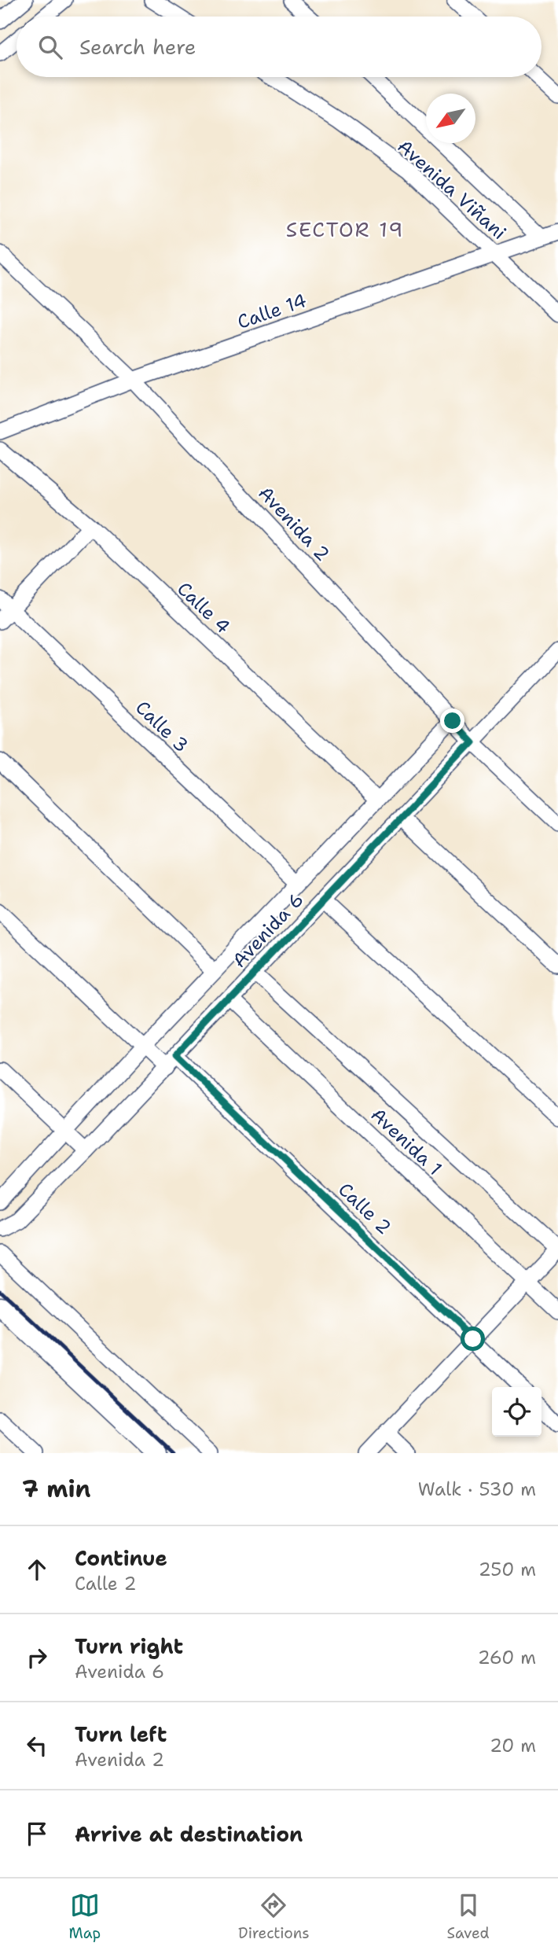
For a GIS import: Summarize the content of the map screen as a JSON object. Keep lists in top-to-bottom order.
{
  "streets": {
    "street": [
      "Avenida Viñani",
      "Calle 14",
      "Avenida 2",
      "Calle 4",
      "Calle 3",
      "Avenida 6",
      "Avenida 1",
      "Calle 2"
    ]
  },
  "crossings": [
    ["Avenida Viñani", "Calle 14"],
    ["Calle 14", "Avenida 2"],
    ["Avenida 2", "Avenida 6"],
    ["Calle 4", "Avenida 6"],
    ["Calle 3", "Avenida 6"],
    ["Avenida 6", "Avenida 1"],
    ["Avenida 6", "Calle 2"]
  ],
  "districts": ["SECTOR 19"],
  "north": "bottom left",
  "page": {
    "search": "Search here",
    "heading": ["7 min", "Walk · 530 m"],
    "list": [
      ["Continue", "Calle 2", "250 m"],
      ["Turn right", "Avenida 6", "260 m"],
      ["Turn left", "Avenida 2", "20 m"],
      "Arrive at destination"
    ],
    "nav": ["Map", "Directions", "Saved"]
  }
}
